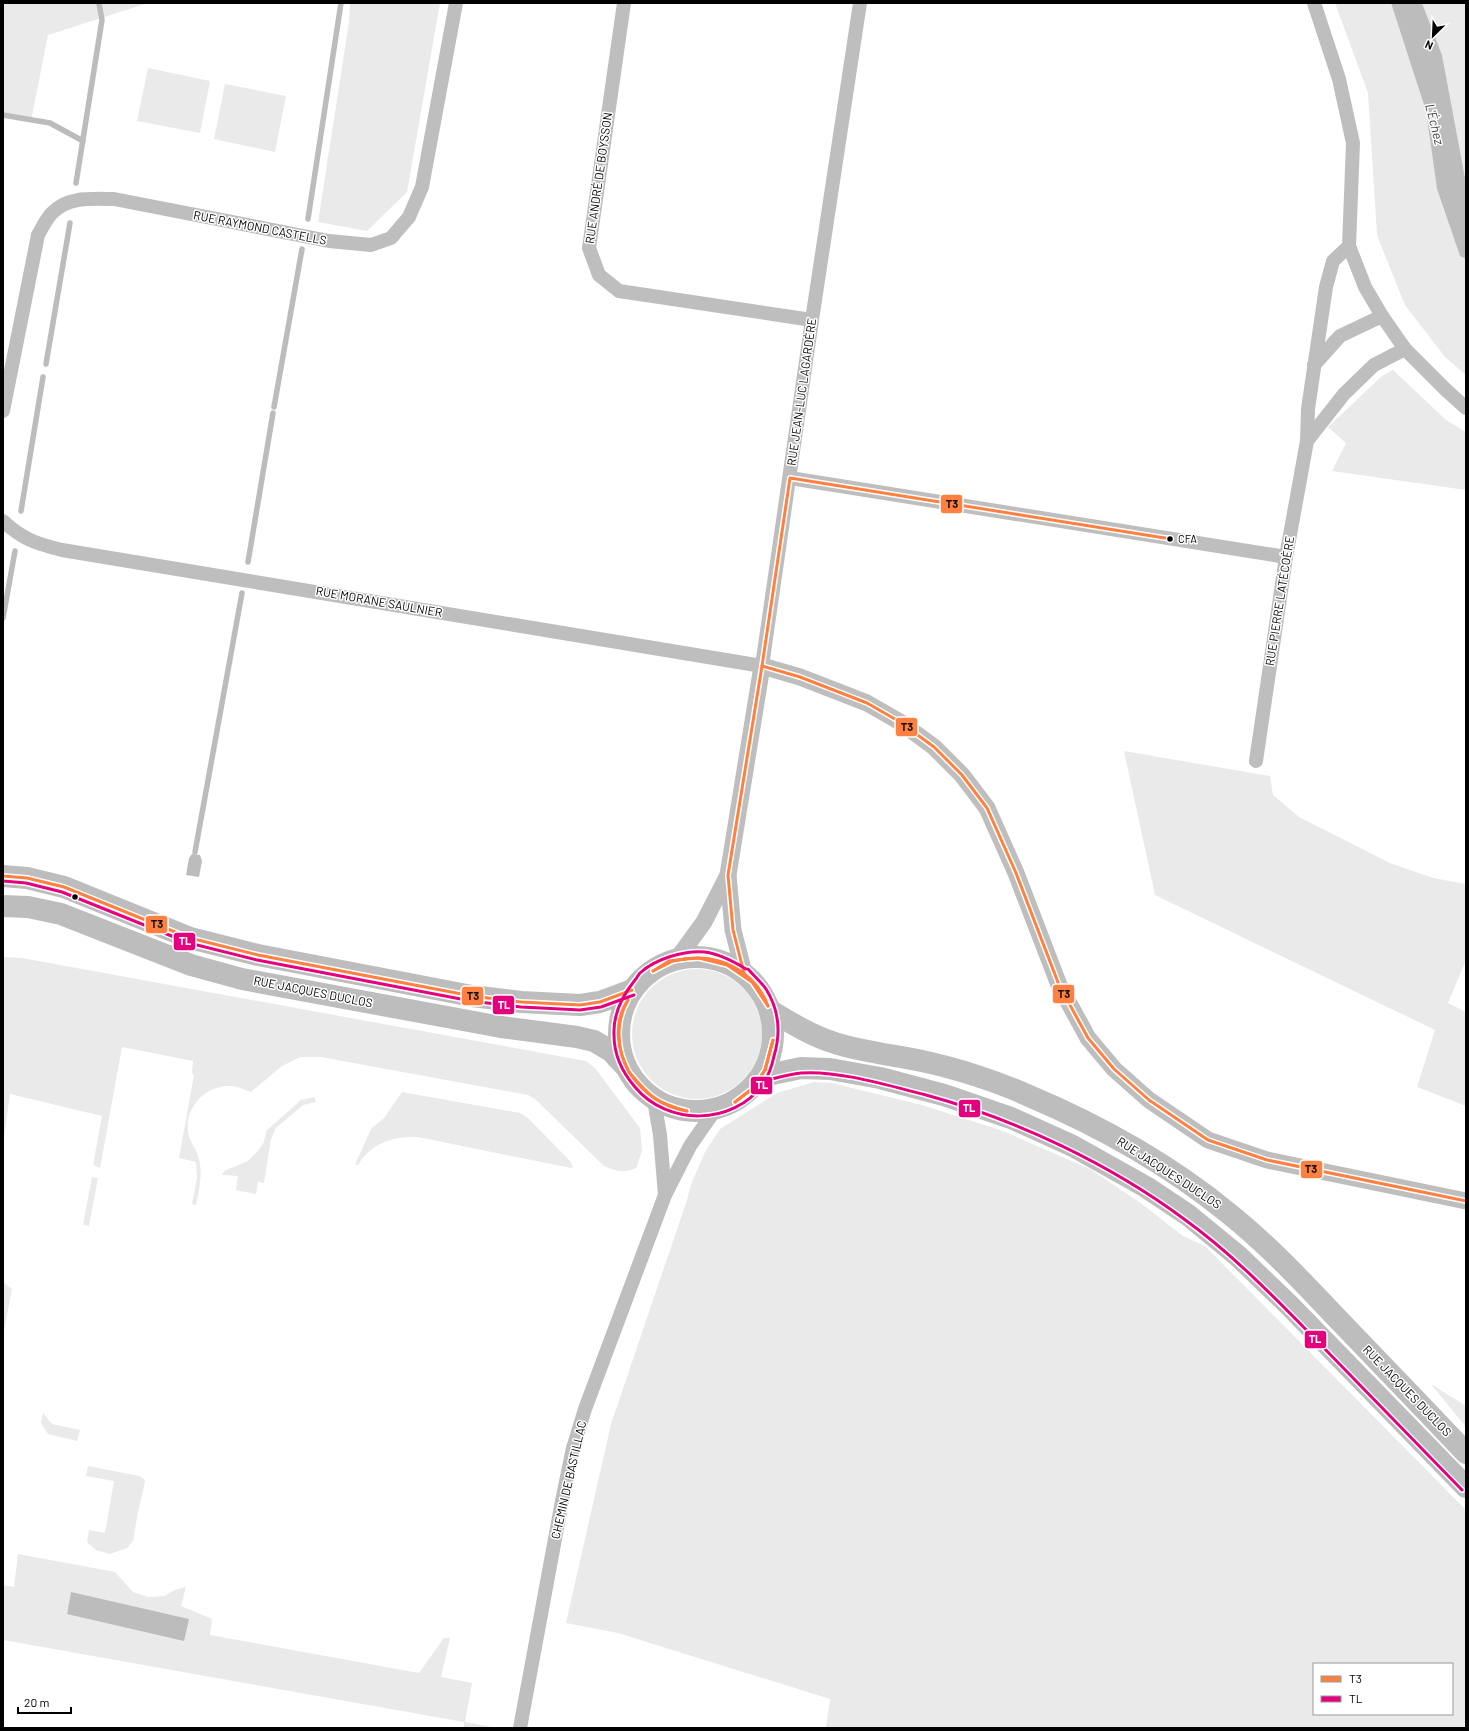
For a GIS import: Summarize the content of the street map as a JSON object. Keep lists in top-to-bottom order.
{
  "streets": {
    "main road": ["RUE JACQUES DUCLOS"],
    "street": [
      "RUE ANDRÉ DE BOYSSON",
      "RUE RAYMOND CASTELLS",
      "RUE JEAN-LUC LAGARDÈRE",
      "RUE PIERRE LATÉCOÈRE",
      "RUE MORANE SAULNIER",
      "CHEMIN DE BASTILLAC"
    ]
  },
  "crossings": [
    ["RUE ANDRÉ DE BOYSSON", "RUE JEAN-LUC LAGARDÈRE"],
    ["RUE JEAN-LUC LAGARDÈRE", "RUE MORANE SAULNIER"]
  ],
  "water": ["L'Échez"],
  "places": ["CFA"],
  "lines": ["transit line T3", "transit line TL"],
  "legend": ["T3", "TL"],
  "scale_bar": "20 m",
  "north": "bottom left"
}
